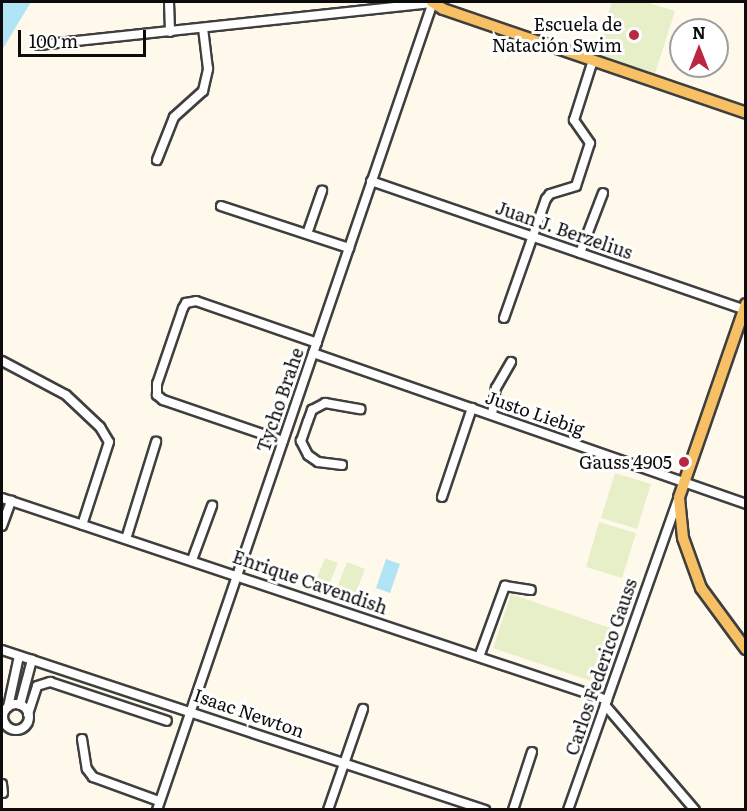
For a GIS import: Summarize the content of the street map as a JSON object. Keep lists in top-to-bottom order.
{
  "streets": {
    "main road": ["Carlos Federico Gauss"],
    "street": [
      "Juan J. Berzelius",
      "Tycho Brahe",
      "Justo Liebig",
      "Enrique Cavendish",
      "Isaac Newton"
    ]
  },
  "crossings": [
    ["Juan J. Berzelius", "Tycho Brahe"],
    ["Juan J. Berzelius", "Carlos Federico Gauss"],
    ["Tycho Brahe", "Justo Liebig"],
    ["Tycho Brahe", "Enrique Cavendish"],
    ["Tycho Brahe", "Isaac Newton"],
    ["Justo Liebig", "Carlos Federico Gauss"],
    ["Enrique Cavendish", "Carlos Federico Gauss"]
  ],
  "places": ["Escuela de Natación Swim", "Gauss 4905"],
  "scale_bar": "100 m",
  "north": "top"
}
